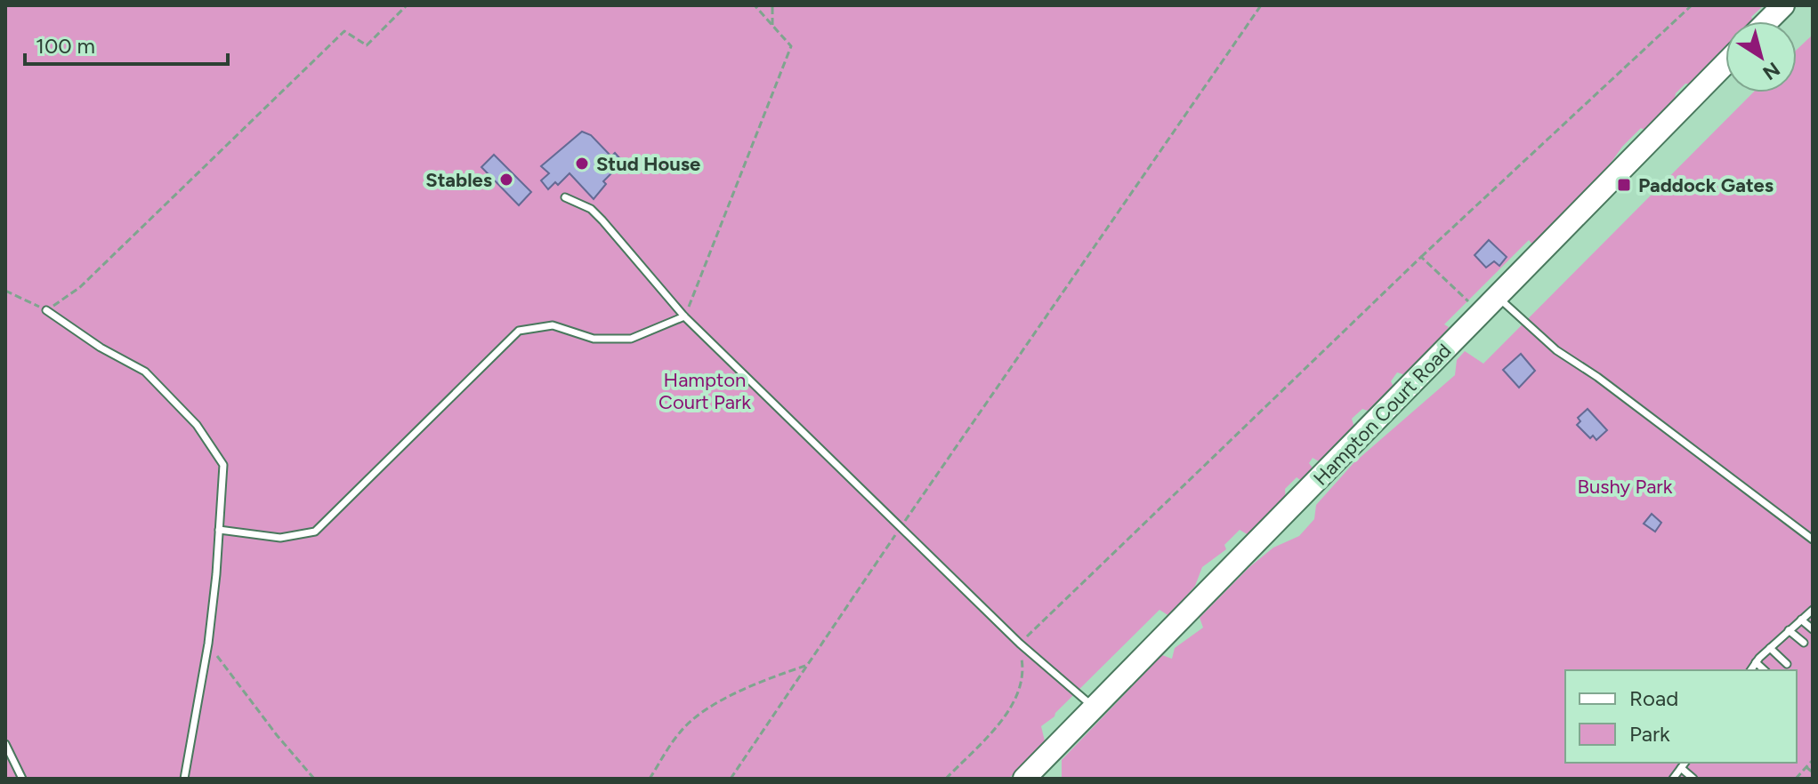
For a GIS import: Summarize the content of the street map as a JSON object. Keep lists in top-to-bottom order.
{
  "streets": {
    "main road": ["Hampton Court Road"]
  },
  "parks": ["Hampton Court Park", "Bushy Park"],
  "places": {
    "other": ["Stud House", "Stables"],
    "transit": ["Paddock Gates"]
  },
  "legend": ["Road", "Park"],
  "scale_bar": "100 m",
  "north": "bottom right"
}
